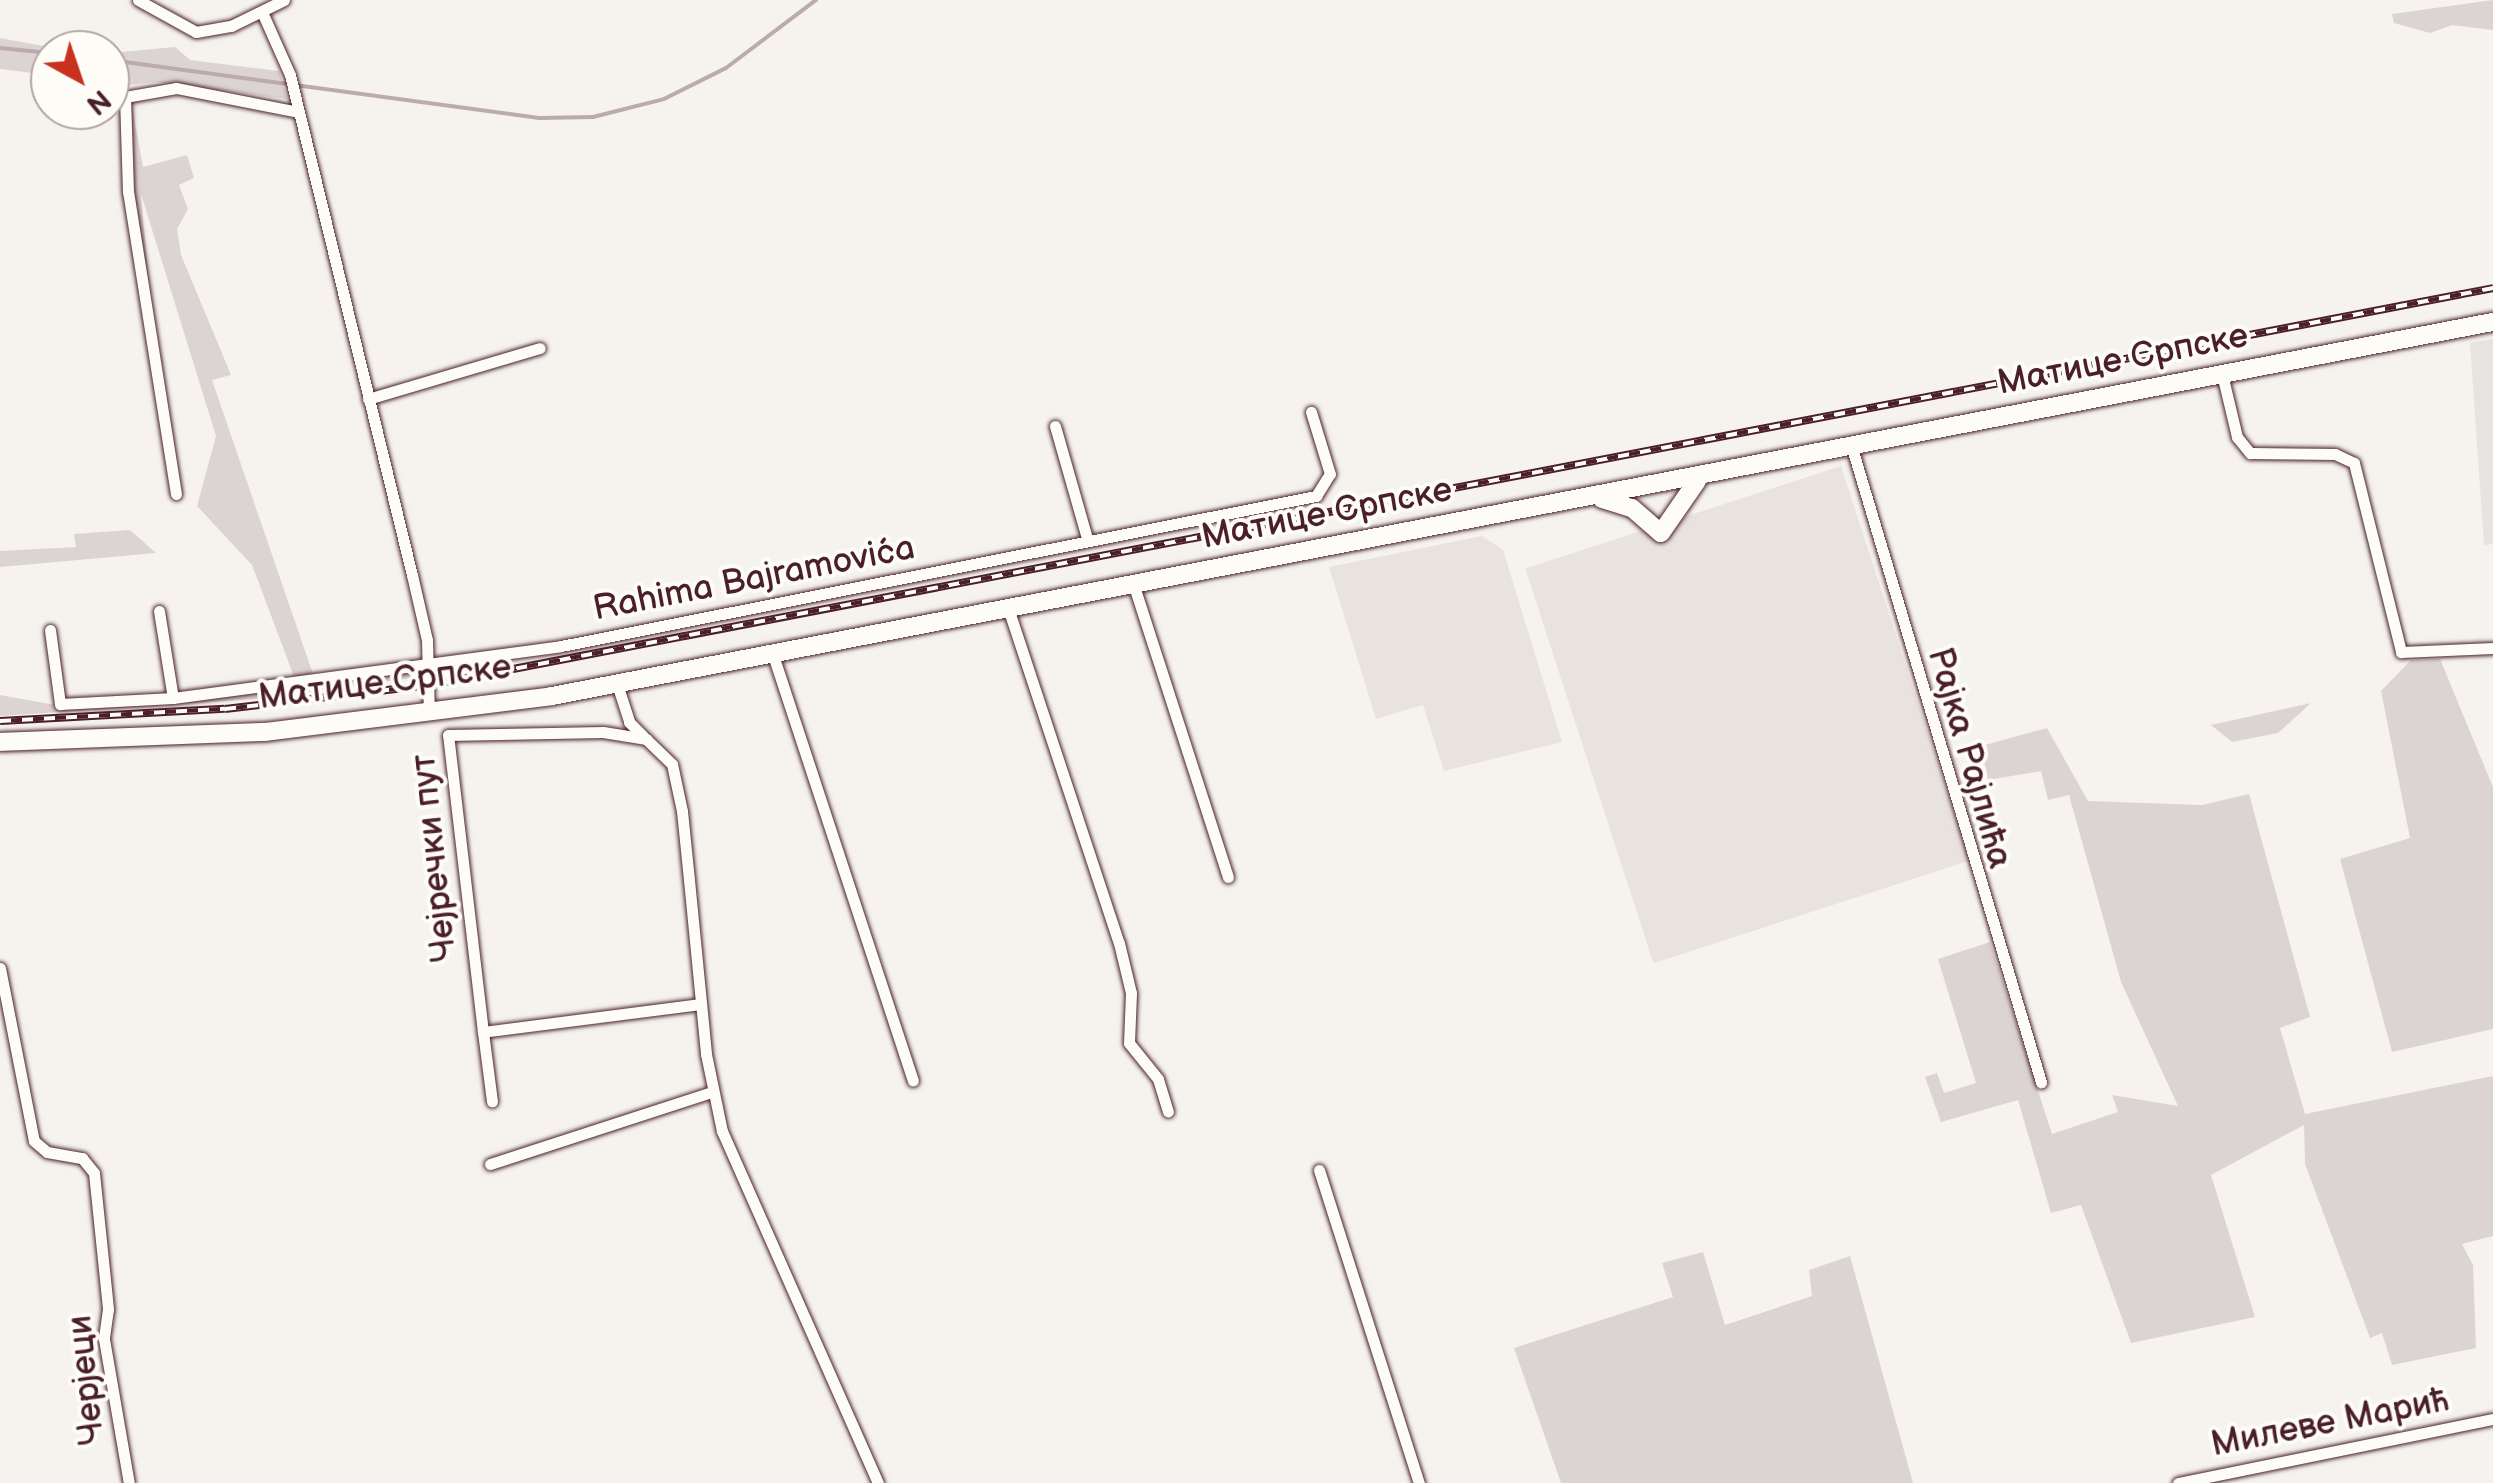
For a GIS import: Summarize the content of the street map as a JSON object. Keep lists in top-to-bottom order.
{
  "streets": {
    "main road": ["Матице Српске"],
    "street": [
      "Rahima Bajramovića",
      "Рајка Рајлића",
      "Чејречки пут",
      "Черјеци",
      "Милеве Мaрић"
    ]
  },
  "crossings": [
    ["Матице Српске", "Рајка Рајлића"]
  ],
  "north": "bottom right"
}
